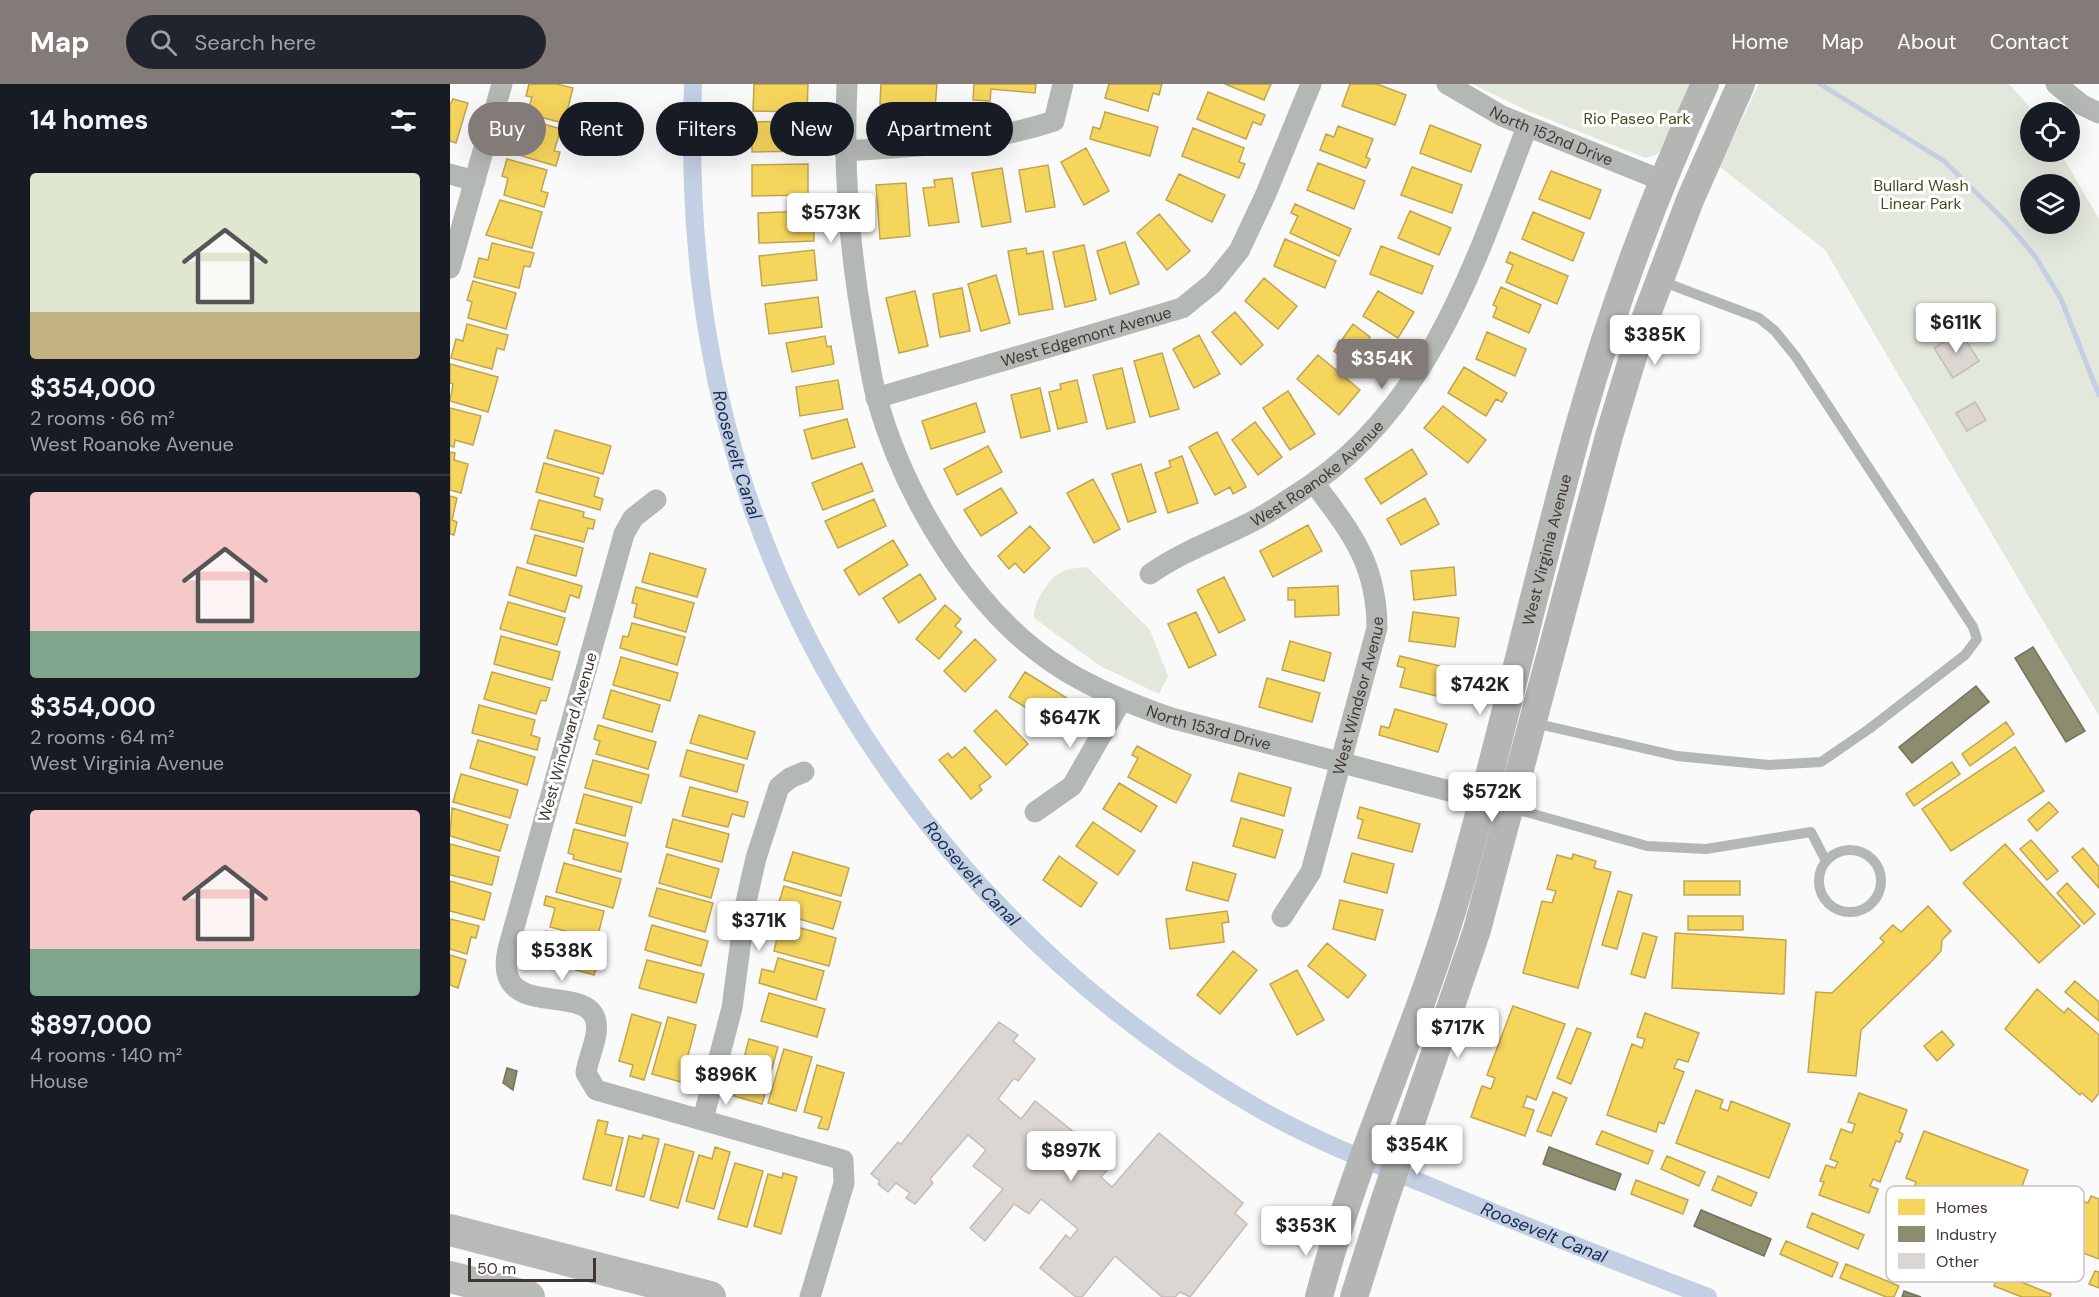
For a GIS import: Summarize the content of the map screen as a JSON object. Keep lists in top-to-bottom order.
{
  "streets": {
    "main road": ["West Virginia Avenue"],
    "street": [
      "North 152nd Drive",
      "West Edgemont Avenue",
      "West Roanoke Avenue",
      "West Windsor Avenue",
      "North 153rd Drive",
      "West Windward Avenue"
    ]
  },
  "crossings": [
    ["North 152nd Drive", "West Roanoke Avenue"],
    ["North 152nd Drive", "West Virginia Avenue"],
    ["West Edgemont Avenue", "North 153rd Drive"],
    ["West Roanoke Avenue", "West Windsor Avenue"],
    ["West Virginia Avenue", "North 153rd Drive"],
    ["West Windsor Avenue", "North 153rd Drive"]
  ],
  "water": ["Roosevelt Canal"],
  "parks": ["Rio Paseo Park", "Bullard Wash Linear Park"],
  "legend": ["Homes", "Industry", "Other"],
  "scale_bar": "50 m",
  "page": {
    "header": "Map",
    "search": "Search here",
    "nav": [
      "Home",
      "Map",
      "About",
      "Contact"
    ],
    "heading": "14 homes",
    "chip": [
      "Buy",
      "Rent",
      "Filters",
      "New",
      "Apartment"
    ],
    "list": [
      {
        "name": "$354,000",
        "note": "2 rooms · 66 m² · West Roanoke Avenue"
      },
      {
        "name": "$354,000",
        "note": "2 rooms · 64 m² · West Virginia Avenue"
      },
      {
        "name": "$897,000",
        "note": "4 rooms · 140 m² · House"
      }
    ],
    "price": [
      "$573K",
      "$611K",
      "$385K",
      "$354K",
      "$742K",
      "$647K",
      "$572K",
      "$371K",
      "$538K",
      "$717K",
      "$896K",
      "$354K",
      "$897K",
      "$353K"
    ],
    "scale": "50 m"
  }
}
